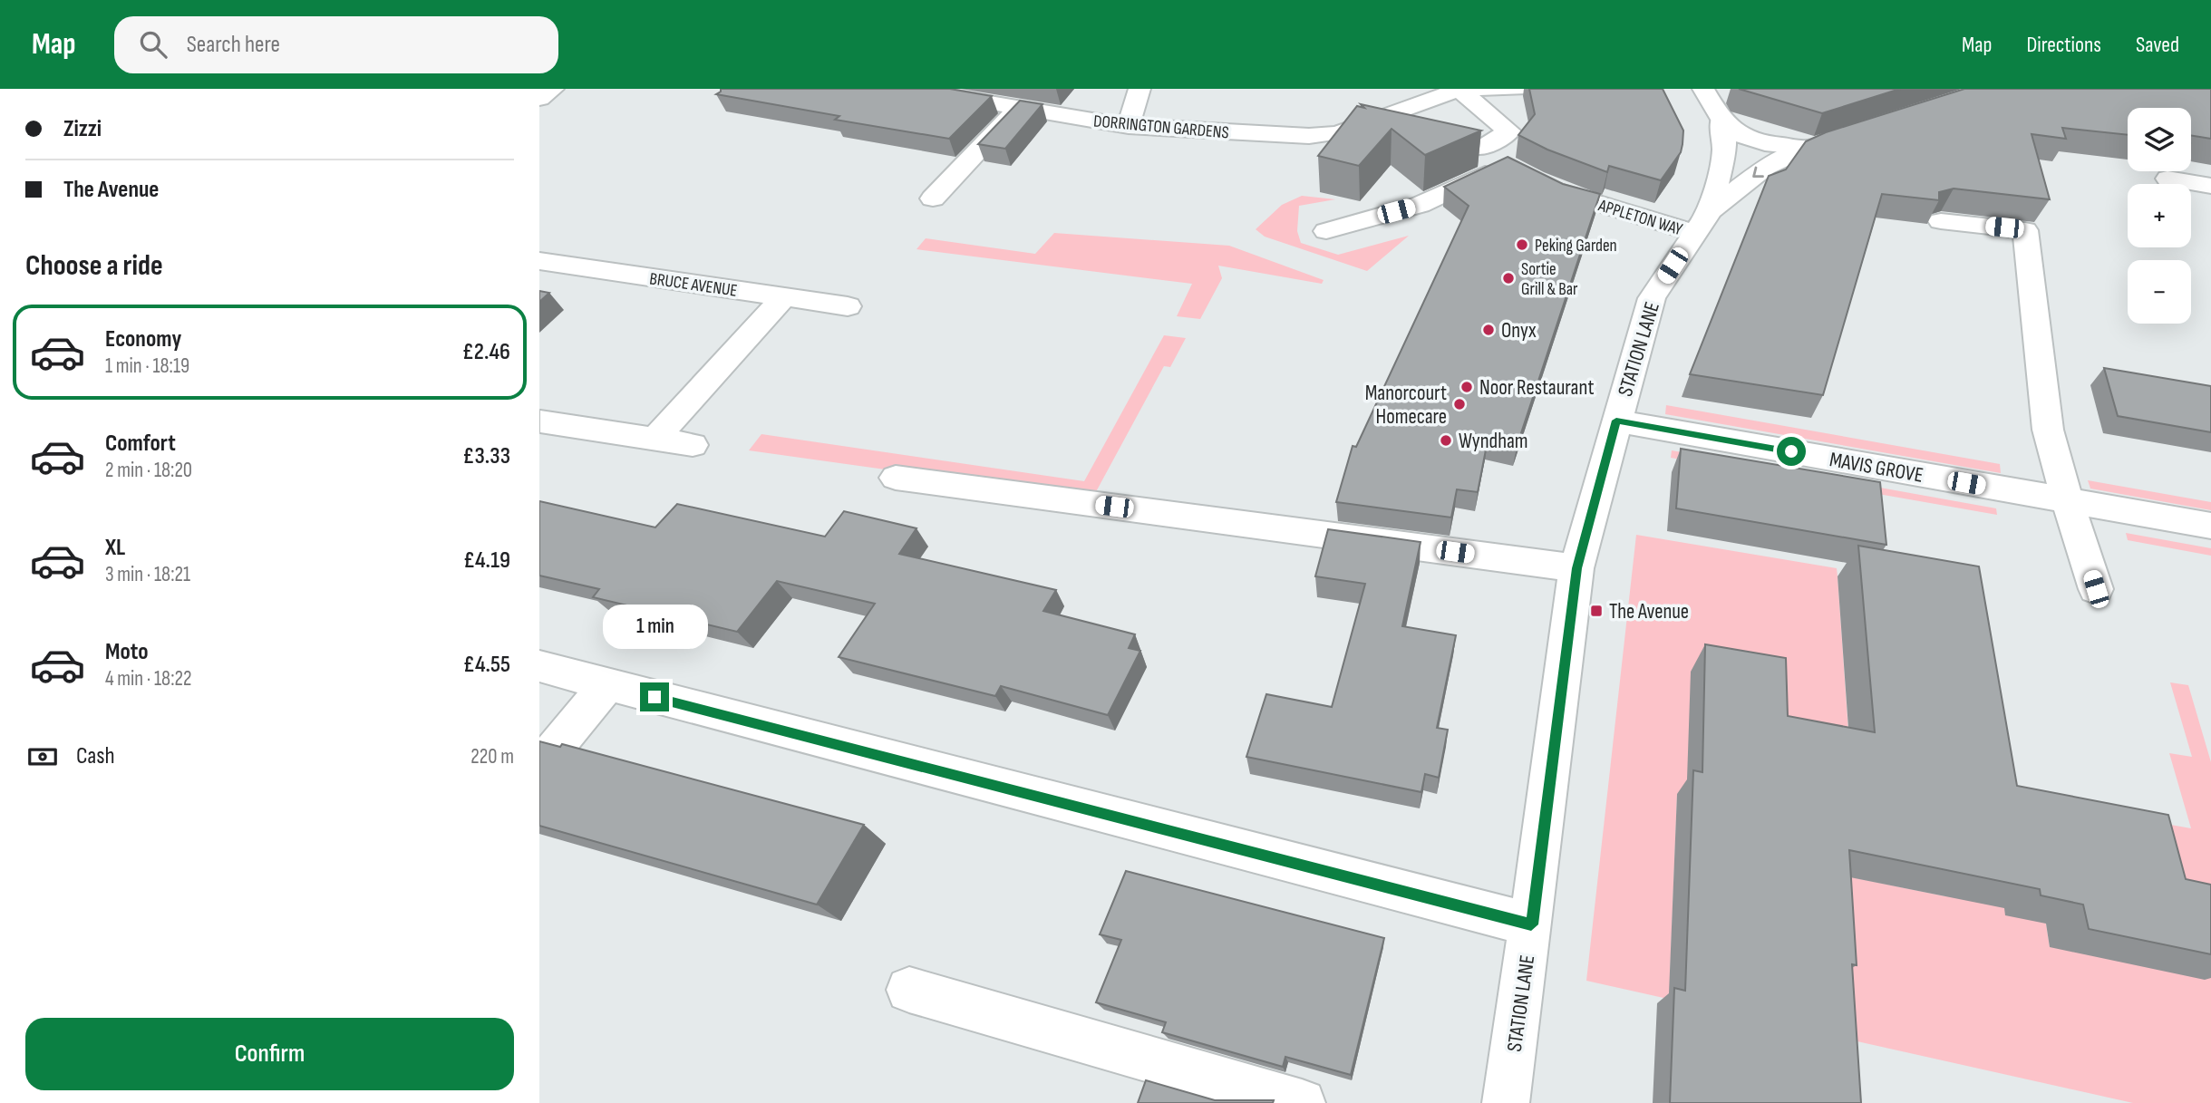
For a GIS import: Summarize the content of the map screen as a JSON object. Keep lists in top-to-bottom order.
{
  "streets": {
    "street": [
      "DORRINGTON GARDENS",
      "APPLETON WAY",
      "BRUCE AVENUE",
      "STATION LANE",
      "MAVIS GROVE"
    ]
  },
  "crossings": [
    ["APPLETON WAY", "STATION LANE"],
    ["STATION LANE", "MAVIS GROVE"]
  ],
  "places": {
    "other": [
      "Peking Garden",
      "Sortie Grill & Bar",
      "Onyx",
      "Noor Restaurant",
      "Manorcourt Homecare",
      "Wyndham"
    ],
    "transit": ["The Avenue"]
  },
  "page": {
    "header": "Map",
    "search": "Search here",
    "nav": ["Map", "Directions", "Saved"],
    "banner": ["Zizzi", "The Avenue"],
    "map_buttons": ["+", "−"],
    "heading": "Choose a ride",
    "list": [
      {
        "name": "Economy",
        "note": "1 min · 18:19",
        "value": "£2.46"
      },
      {
        "name": "Comfort",
        "note": "2 min · 18:20",
        "value": "£3.33"
      },
      {
        "name": "XL",
        "note": "3 min · 18:21",
        "value": "£4.19"
      },
      {
        "name": "Moto",
        "note": "4 min · 18:22",
        "value": "£4.55"
      }
    ],
    "bubble": "1 min",
    "pay": ["Cash", "220 m"],
    "buttons": "Confirm"
  }
}
